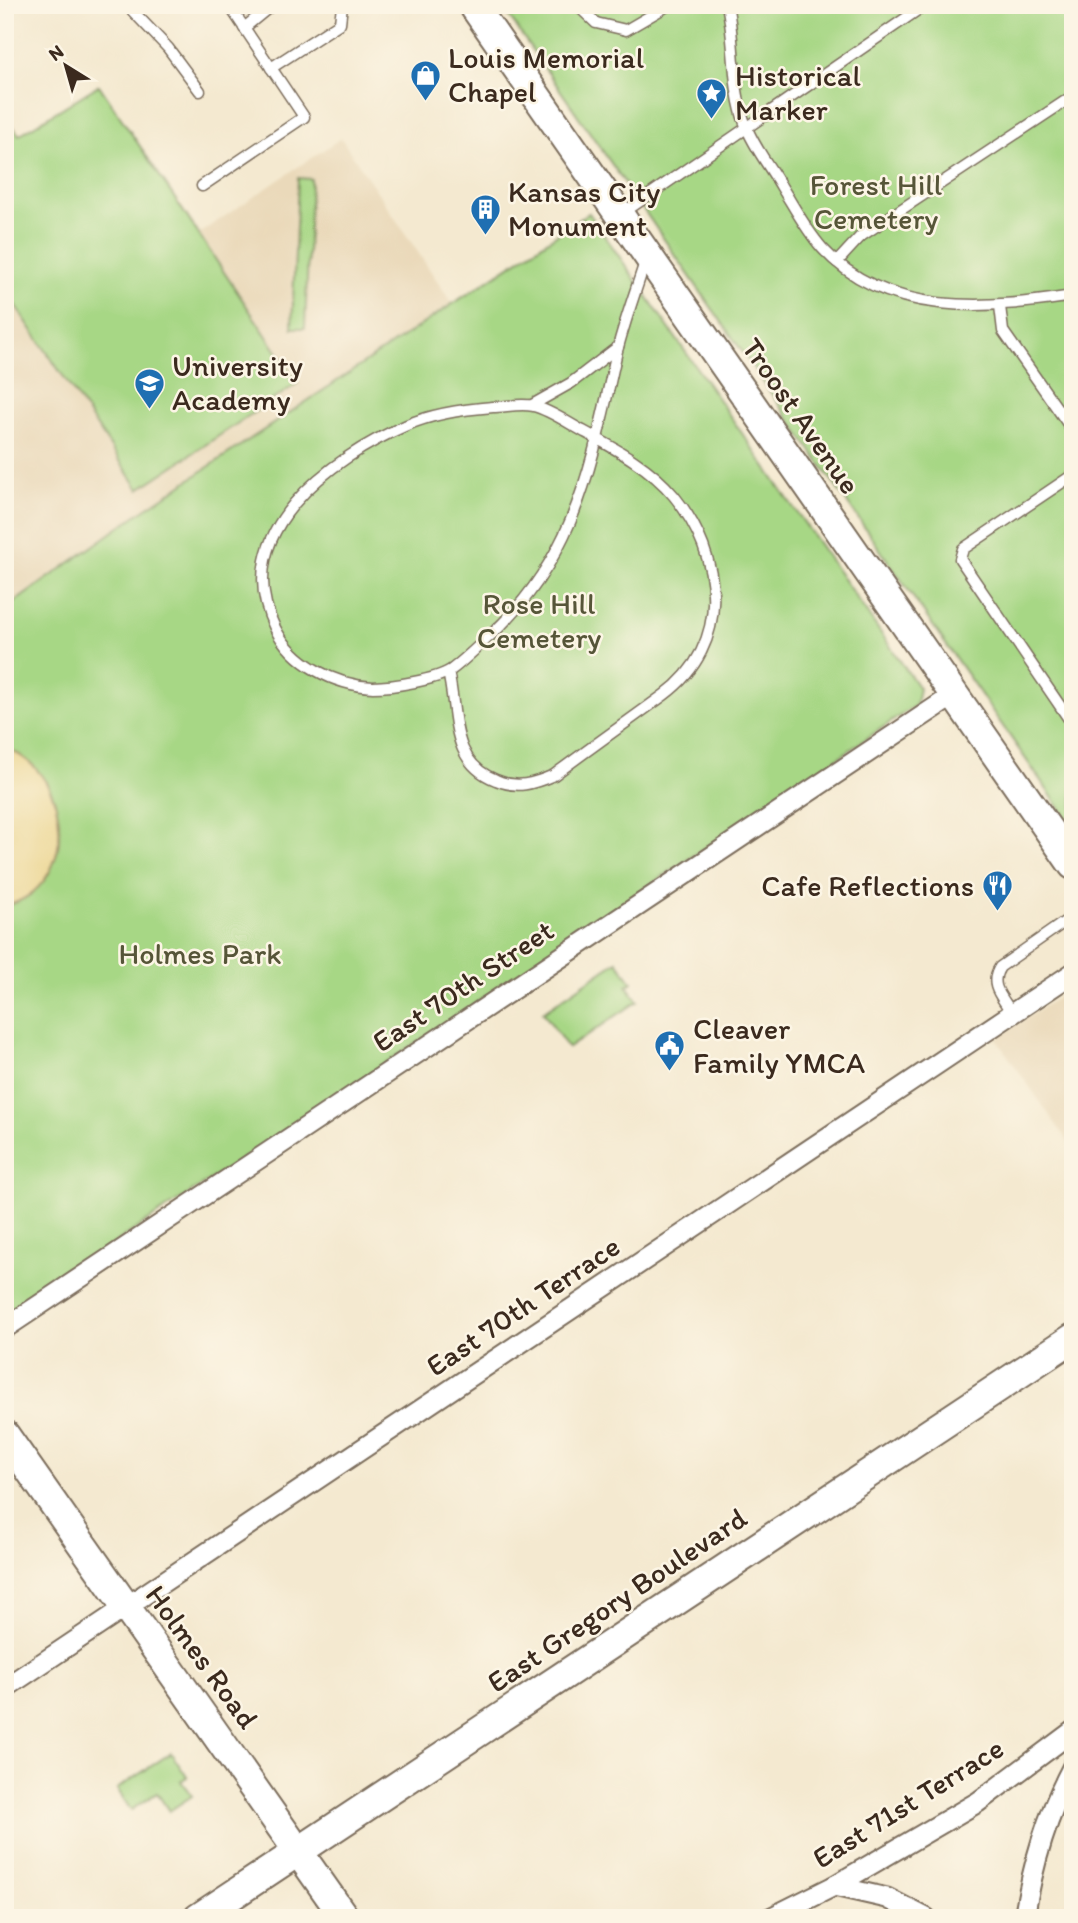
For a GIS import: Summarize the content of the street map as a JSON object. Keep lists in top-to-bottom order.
{
  "streets": {
    "main road": ["Troost Avenue", "East Gregory Boulevard", "Holmes Road"],
    "street": ["East 70th Street", "East 70th Terrace", "East 71st Terrace"]
  },
  "crossings": [
    ["Troost Avenue", "East 70th Street"],
    ["East 70th Terrace", "Holmes Road"],
    ["East Gregory Boulevard", "Holmes Road"]
  ],
  "parks": ["Forest Hill Cemetery", "Rose Hill Cemetery", "Holmes Park"],
  "places": {
    "shop": ["Louis Memorial Chapel"],
    "place": ["Historical Marker"],
    "building": ["Kansas City Monument"],
    "school or university": ["University Academy"],
    "restaurant": ["Cafe Reflections"],
    "public building": ["Cleaver Family YMCA"]
  },
  "north": "top left"
}
